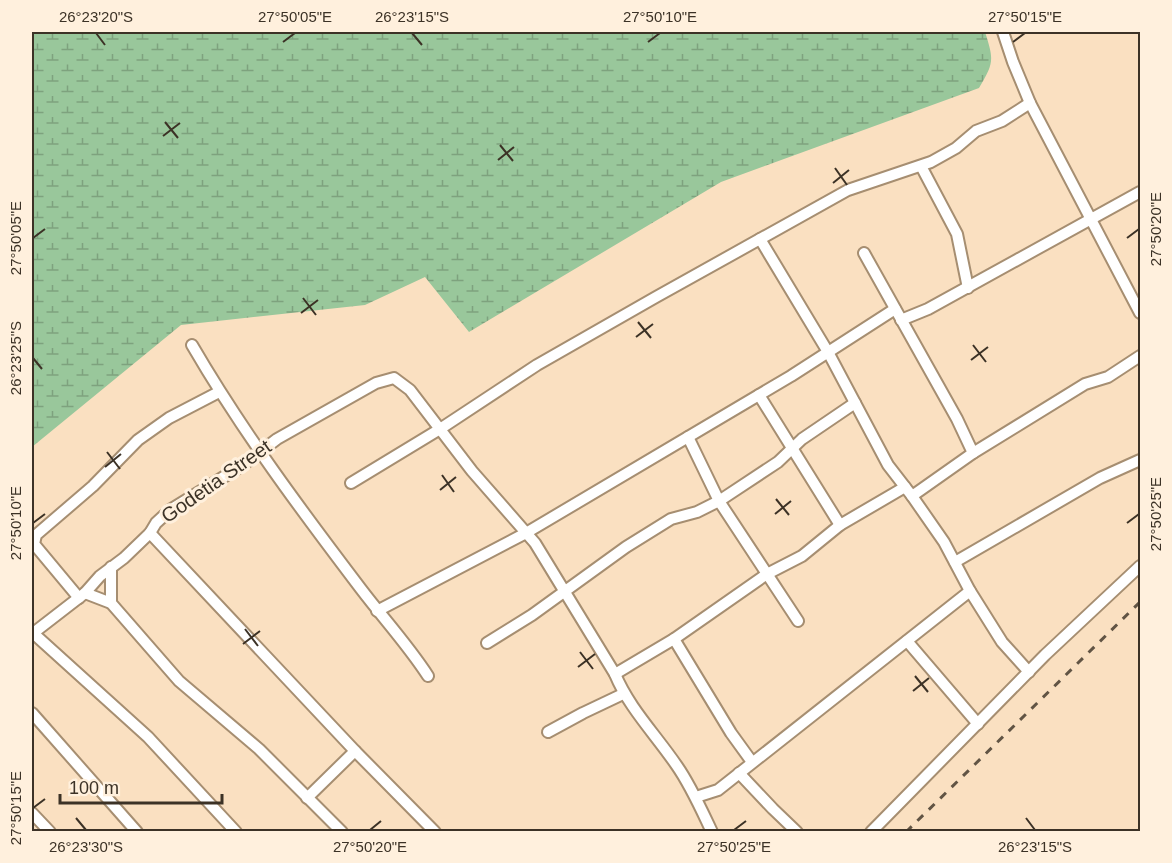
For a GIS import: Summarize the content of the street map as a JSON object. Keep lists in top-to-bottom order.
{
  "streets": {
    "street": ["Godetia Street"]
  },
  "scale_bar": "100 m",
  "coordinates": [
    "26°23'20\"S",
    "27°50'05\"E",
    "26°23'15\"S",
    "27°50'10\"E",
    "27°50'15\"E",
    "27°50'20\"E",
    "26°23'25\"S",
    "27°50'25\"E",
    "26°23'30\"S"
  ]
}
